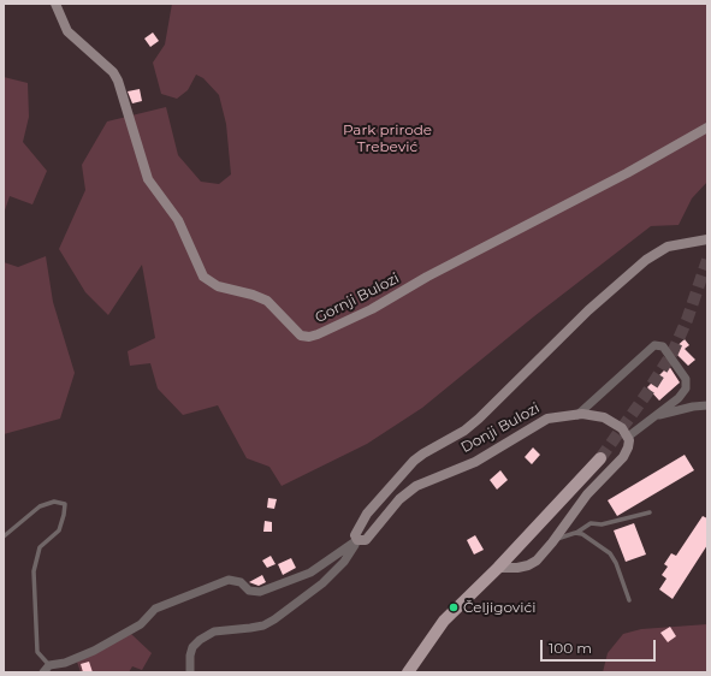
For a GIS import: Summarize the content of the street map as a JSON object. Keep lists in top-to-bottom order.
{
  "streets": {
    "street": ["Gornji Bulozi", "Donji Bulozi"]
  },
  "parks": ["Park prirode Trebević"],
  "places": ["Čeljigovići"],
  "scale_bar": "100 m"
}
